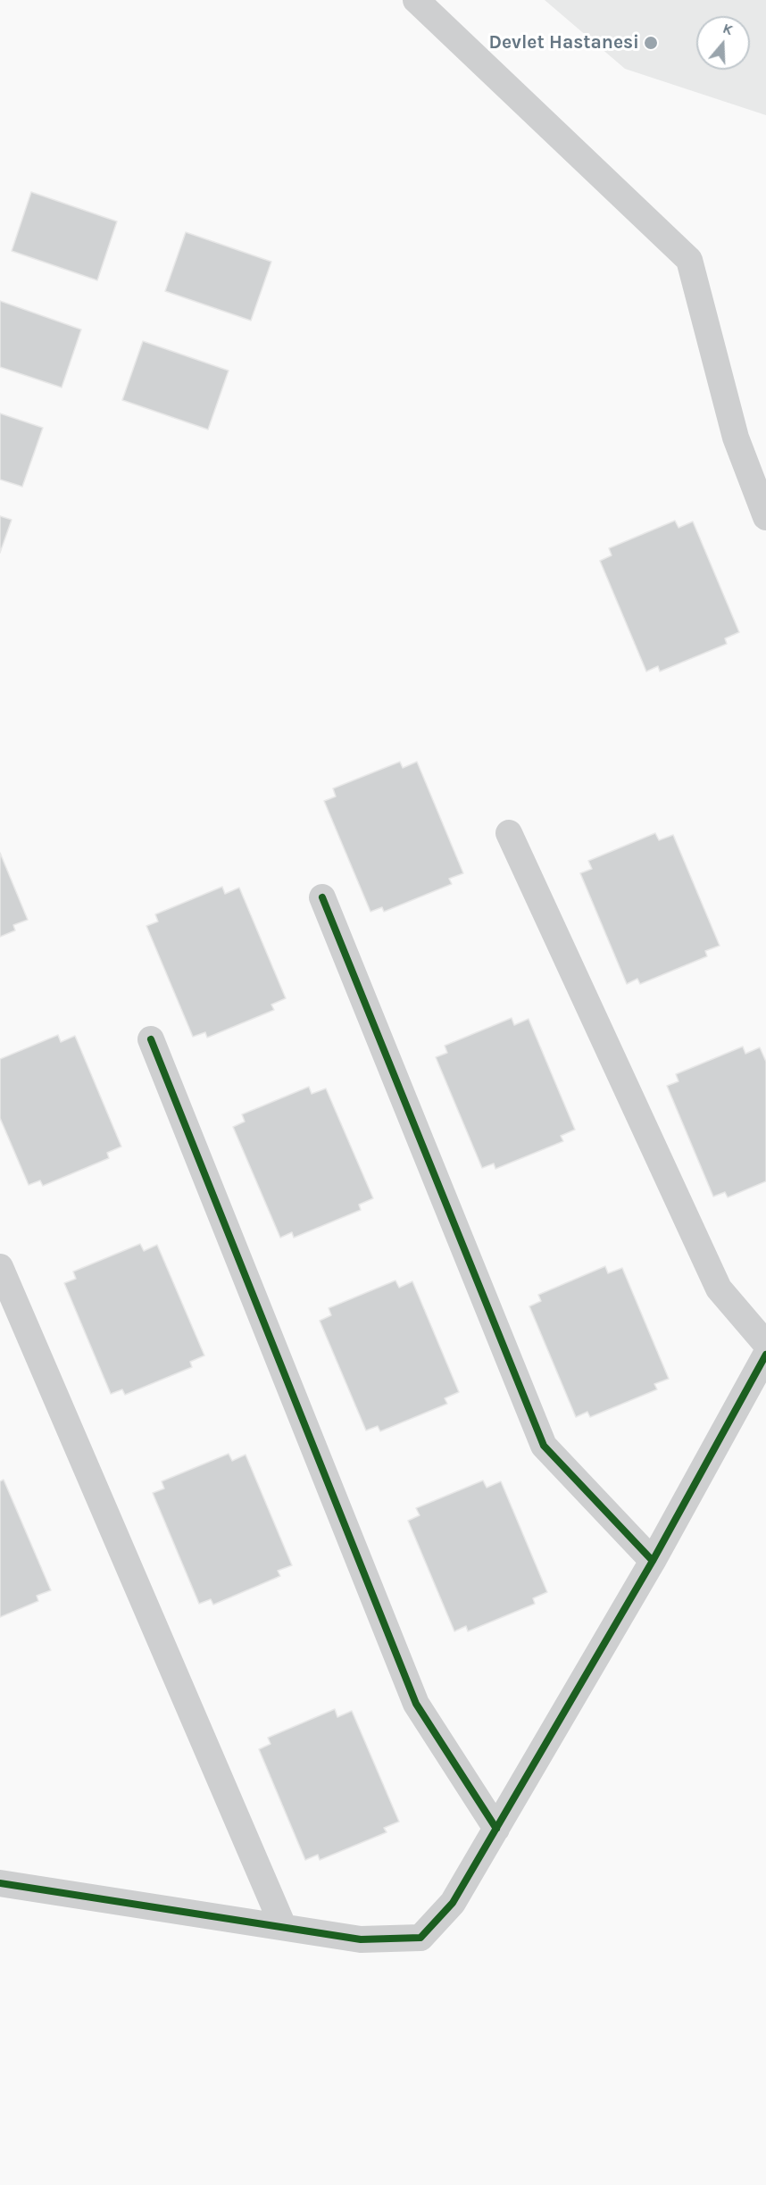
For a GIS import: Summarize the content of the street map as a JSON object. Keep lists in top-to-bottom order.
{
  "places": ["Devlet Hastanesi"],
  "north": "top"
}
